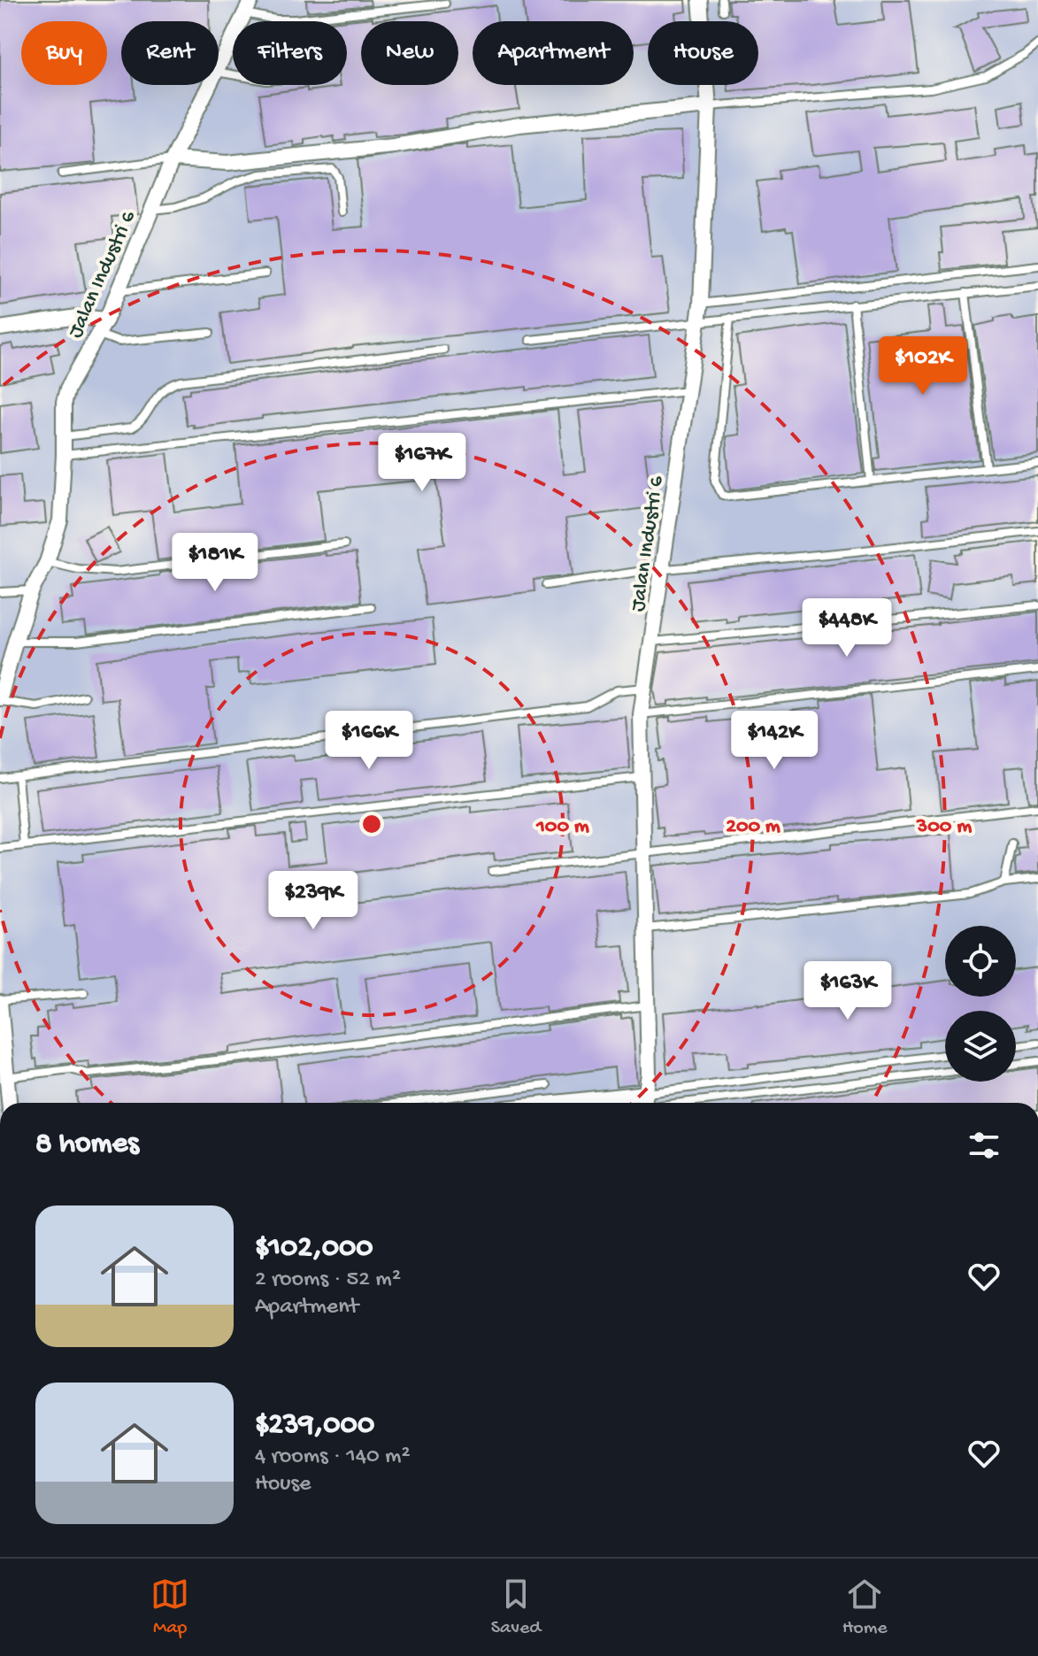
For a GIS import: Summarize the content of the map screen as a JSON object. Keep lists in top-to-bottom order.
{
  "streets": {
    "street": ["Jalan Industri 6"]
  },
  "page": {
    "chip": [
      "Buy",
      "Rent",
      "Filters",
      "New",
      "Apartment",
      "House"
    ],
    "price": [
      "$102K",
      "$167K",
      "$181K",
      "$448K",
      "$166K",
      "$142K",
      "$239K",
      "$163K"
    ],
    "heading": "8 homes",
    "list": [
      {
        "name": "$102,000",
        "note": "2 rooms · 52 m² · Apartment"
      },
      {
        "name": "$239,000",
        "note": "4 rooms · 140 m² · House"
      }
    ],
    "tabs": ["Map", "Saved", "Home"]
  },
  "rings": ["100 m", "200 m", "300 m"]
}
